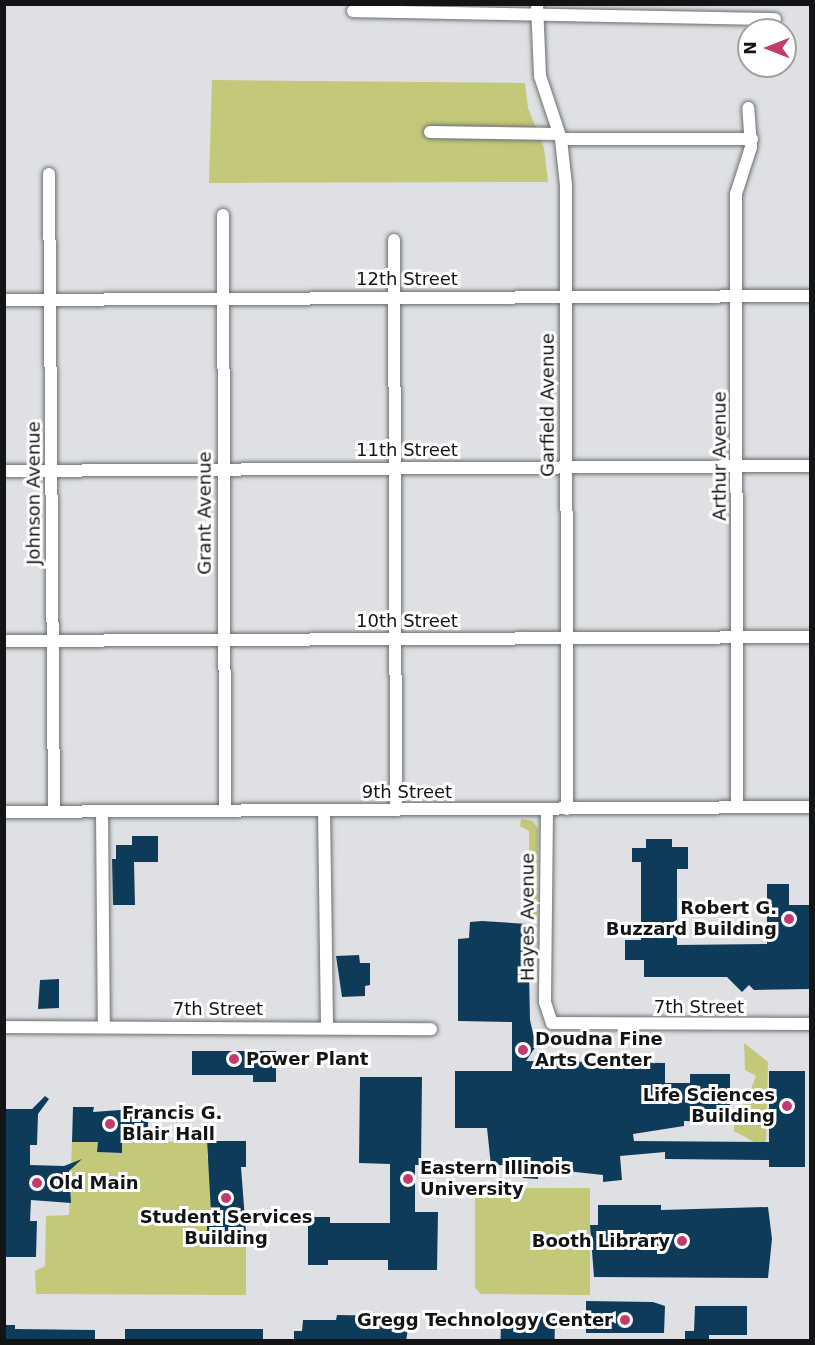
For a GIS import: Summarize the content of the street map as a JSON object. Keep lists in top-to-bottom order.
{
  "streets": {
    "street": [
      "12th Street",
      "Garfield Avenue",
      "11th Street",
      "Arthur Avenue",
      "Johnson Avenue",
      "Grant Avenue",
      "10th Street",
      "9th Street",
      "Hayes Avenue",
      "7th Street"
    ]
  },
  "crossings": [
    ["12th Street", "Garfield Avenue"],
    ["12th Street", "Arthur Avenue"],
    ["12th Street", "Johnson Avenue"],
    ["12th Street", "Grant Avenue"],
    ["Garfield Avenue", "11th Street"],
    ["Garfield Avenue", "10th Street"],
    ["Garfield Avenue", "9th Street"],
    ["11th Street", "Arthur Avenue"],
    ["11th Street", "Johnson Avenue"],
    ["11th Street", "Grant Avenue"],
    ["Arthur Avenue", "10th Street"],
    ["Arthur Avenue", "9th Street"],
    ["Johnson Avenue", "10th Street"],
    ["Johnson Avenue", "9th Street"],
    ["Grant Avenue", "10th Street"],
    ["Grant Avenue", "9th Street"],
    ["9th Street", "Hayes Avenue"],
    ["Hayes Avenue", "7th Street"]
  ],
  "places": [
    "Robert G. Buzzard Building",
    "Doudna Fine Arts Center",
    "Power Plant",
    "Life Sciences Building",
    "Francis G. Blair Hall",
    "Eastern Illinois University",
    "Old Main",
    "Student Services Building",
    "Booth Library",
    "Gregg Technology Center"
  ],
  "north": "left"
}
